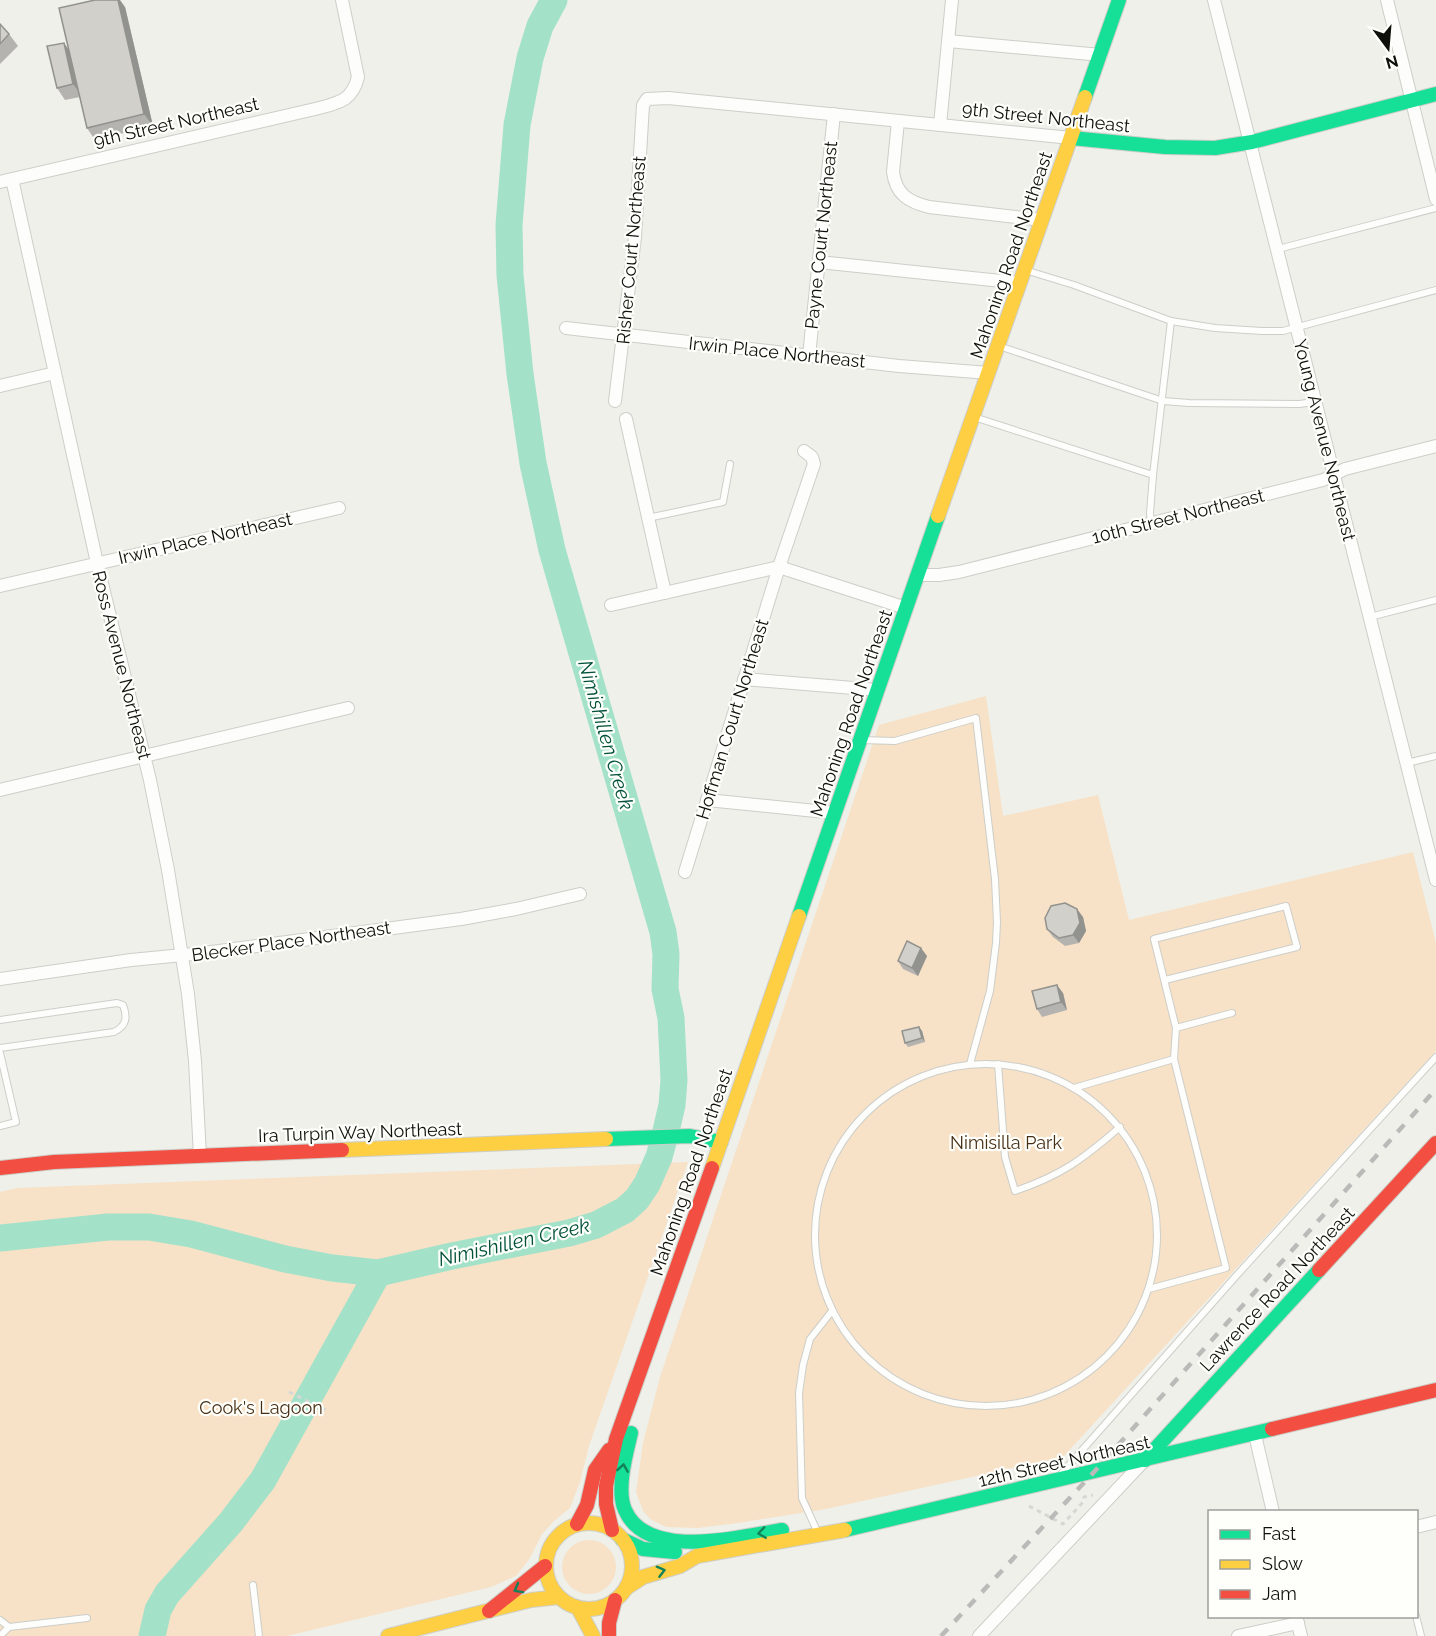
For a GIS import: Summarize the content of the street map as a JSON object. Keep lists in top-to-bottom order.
{
  "streets": {
    "main road": [
      "9th Street Northeast",
      "Mahoning Road Northeast",
      "Ira Turpin Way Northeast",
      "Lawrence Road Northeast",
      "12th Street Northeast"
    ],
    "street": [
      "Payne Court Northeast",
      "Risher Court Northeast",
      "Irwin Place Northeast",
      "Young Avenue Northeast",
      "10th Street Northeast",
      "Ross Avenue Northeast",
      "Hoffman Court Northeast",
      "Blecker Place Northeast"
    ]
  },
  "crossings": [
    ["9th Street Northeast", "Payne Court Northeast"],
    ["9th Street Northeast", "Risher Court Northeast"],
    ["9th Street Northeast", "Mahoning Road Northeast"],
    ["9th Street Northeast", "Young Avenue Northeast"],
    ["9th Street Northeast", "Ross Avenue Northeast"],
    ["Payne Court Northeast", "Irwin Place Northeast"],
    ["Risher Court Northeast", "Irwin Place Northeast"],
    ["Mahoning Road Northeast", "Irwin Place Northeast"],
    ["Mahoning Road Northeast", "10th Street Northeast"],
    ["Mahoning Road Northeast", "Ira Turpin Way Northeast"],
    ["Mahoning Road Northeast", "12th Street Northeast"],
    ["Irwin Place Northeast", "Ross Avenue Northeast"],
    ["Young Avenue Northeast", "10th Street Northeast"],
    ["Ross Avenue Northeast", "Blecker Place Northeast"],
    ["Ross Avenue Northeast", "Ira Turpin Way Northeast"],
    ["Lawrence Road Northeast", "12th Street Northeast"]
  ],
  "water": ["Nimishillen Creek"],
  "parks": ["Nimisilla Park", "Cook's Lagoon"],
  "legend": ["Fast", "Slow", "Jam"],
  "north": "bottom"
}
